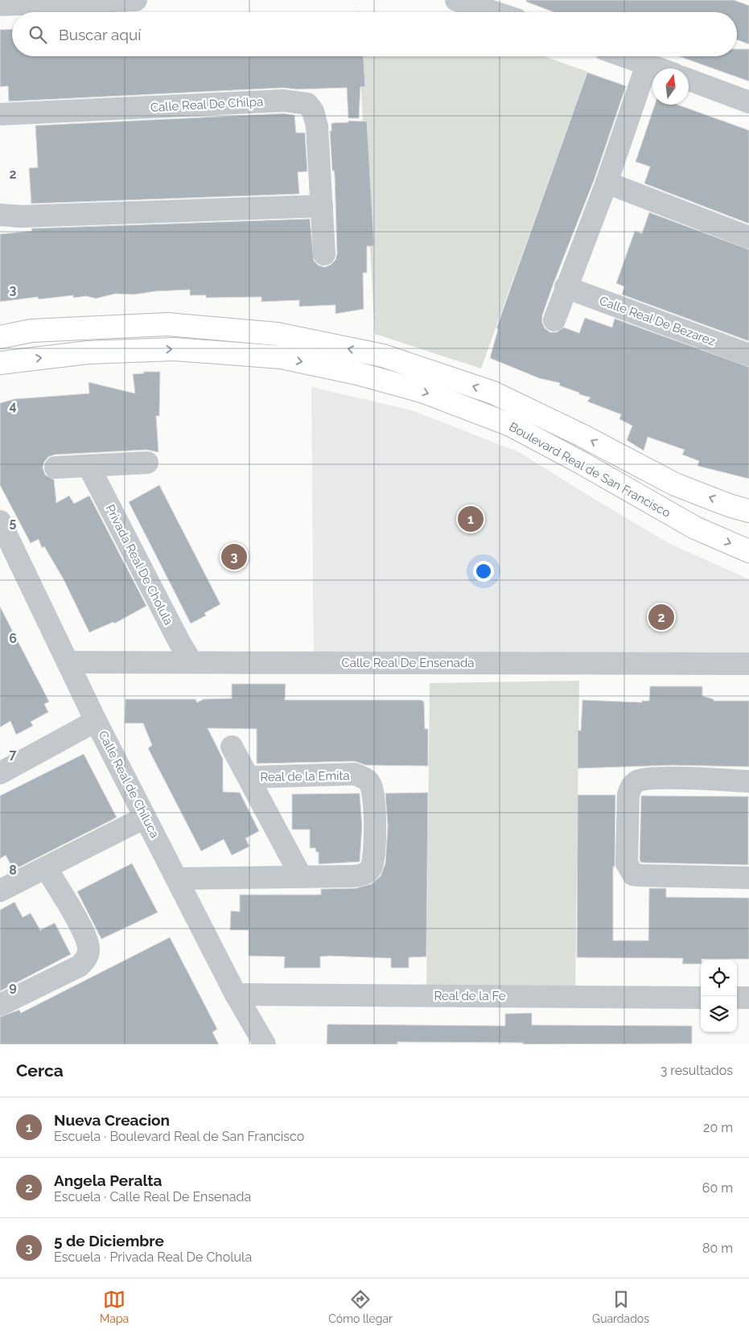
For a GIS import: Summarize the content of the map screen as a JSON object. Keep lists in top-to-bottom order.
{
  "streets": {
    "main road": ["Boulevard Real de San Francisco"],
    "street": [
      "Calle Real De Chilpa",
      "Calle Real De Bezarez",
      "Privada Real De Cholula",
      "Calle Real De Ensenada",
      "Real de la Emita",
      "Calle Real de Chiluca",
      "Real de la Fe"
    ]
  },
  "crossings": [
    ["Privada Real De Cholula", "Calle Real De Ensenada"],
    ["Calle Real De Ensenada", "Calle Real de Chiluca"],
    ["Real de la Emita", "Calle Real de Chiluca"],
    ["Calle Real de Chiluca", "Real de la Fe"]
  ],
  "north": "top",
  "page": {
    "search": "Buscar aquí",
    "pins": ["1", "3", "2"],
    "heading": ["Cerca", "3 resultados"],
    "list": [
      {
        "mark": "1",
        "name": "Nueva Creacion",
        "note": "Escuela · Boulevard Real de San Francisco",
        "value": "20 m"
      },
      {
        "mark": "2",
        "name": "Angela Peralta",
        "note": "Escuela · Calle Real De Ensenada",
        "value": "60 m"
      },
      {
        "mark": "3",
        "name": "5 de Diciembre",
        "note": "Escuela · Privada Real De Cholula",
        "value": "80 m"
      }
    ],
    "nav": ["Mapa", "Cómo llegar", "Guardados"]
  },
  "grid": {
    "rows": [
      "2",
      "3",
      "4",
      "5",
      "6",
      "7",
      "8",
      "9"
    ]
  }
}
